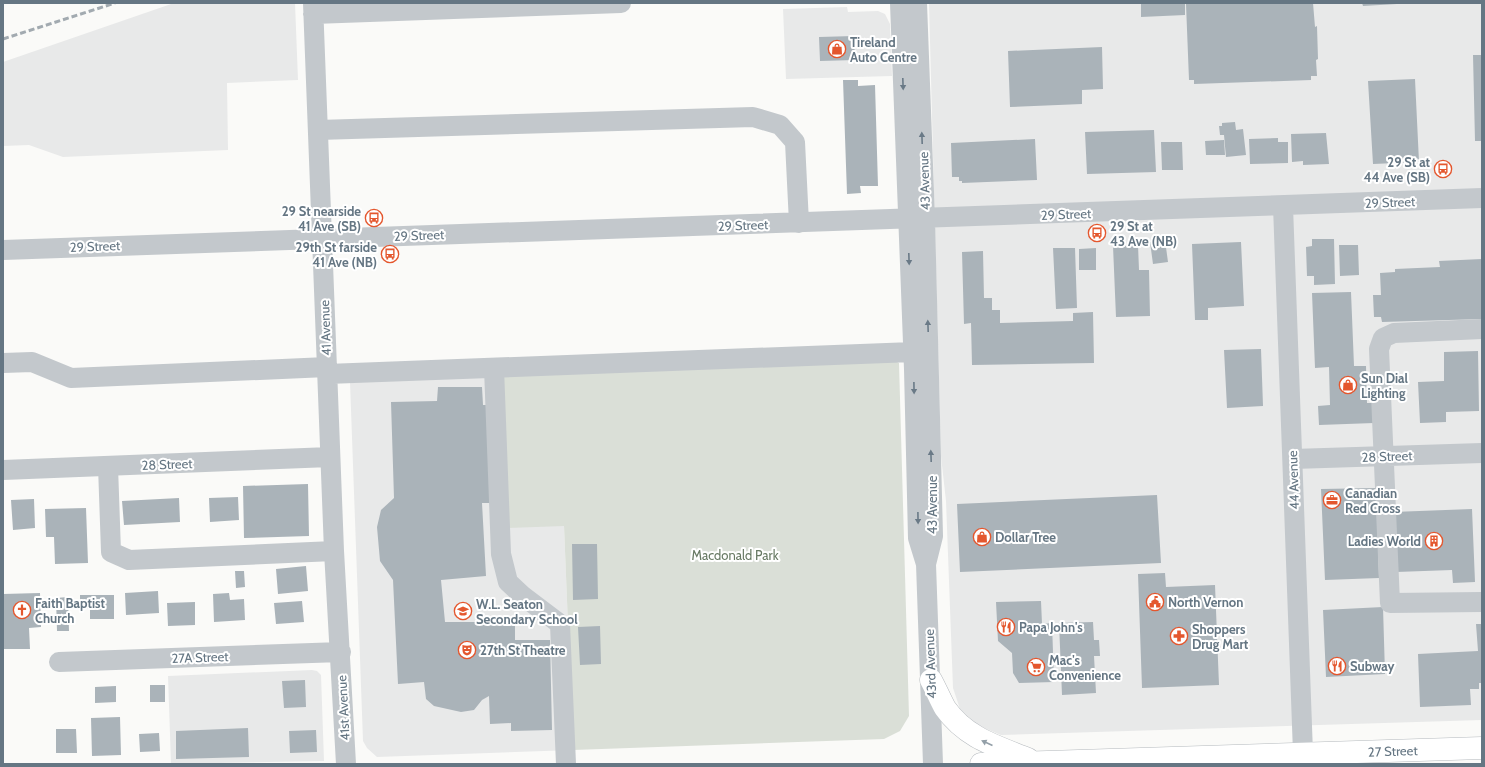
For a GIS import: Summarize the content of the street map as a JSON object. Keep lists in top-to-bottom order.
{
  "streets": {
    "main road": ["27 Street"],
    "street": [
      "43 Avenue",
      "29 Street",
      "41 Avenue",
      "28 Street",
      "44 Avenue",
      "27A Street",
      "43rd Avenue",
      "41st Avenue"
    ]
  },
  "crossings": [
    ["43 Avenue", "29 Street"],
    ["43 Avenue", "43rd Avenue"],
    ["29 Street", "41 Avenue"],
    ["29 Street", "44 Avenue"],
    ["41 Avenue", "28 Street"],
    ["41 Avenue", "27A Street"],
    ["41 Avenue", "41st Avenue"],
    ["28 Street", "44 Avenue"],
    ["44 Avenue", "27 Street"],
    ["27A Street", "41st Avenue"]
  ],
  "parks": ["Macdonald Park"],
  "places": {
    "shop": ["Tireland Auto Centre", "Sun Dial Lighting", "Dollar Tree"],
    "bus stop": [
      "29 St at 44 Ave (SB)",
      "29 St nearside 41 Ave (SB)",
      "29 St at 43 Ave (NB)",
      "29th St farside 41 Ave (NB)"
    ],
    "office": ["Canadian Red Cross"],
    "building": ["Ladies World"],
    "public building": ["North Vernon"],
    "church": ["Faith Baptist Church"],
    "school or university": ["W.L. Seaton Secondary School"],
    "restaurant": ["Papa John's", "Subway"],
    "pharmacy": ["Shoppers Drug Mart"],
    "theatre": ["27th St Theatre"],
    "supermarket": ["Mac's Convenience"]
  }
}
